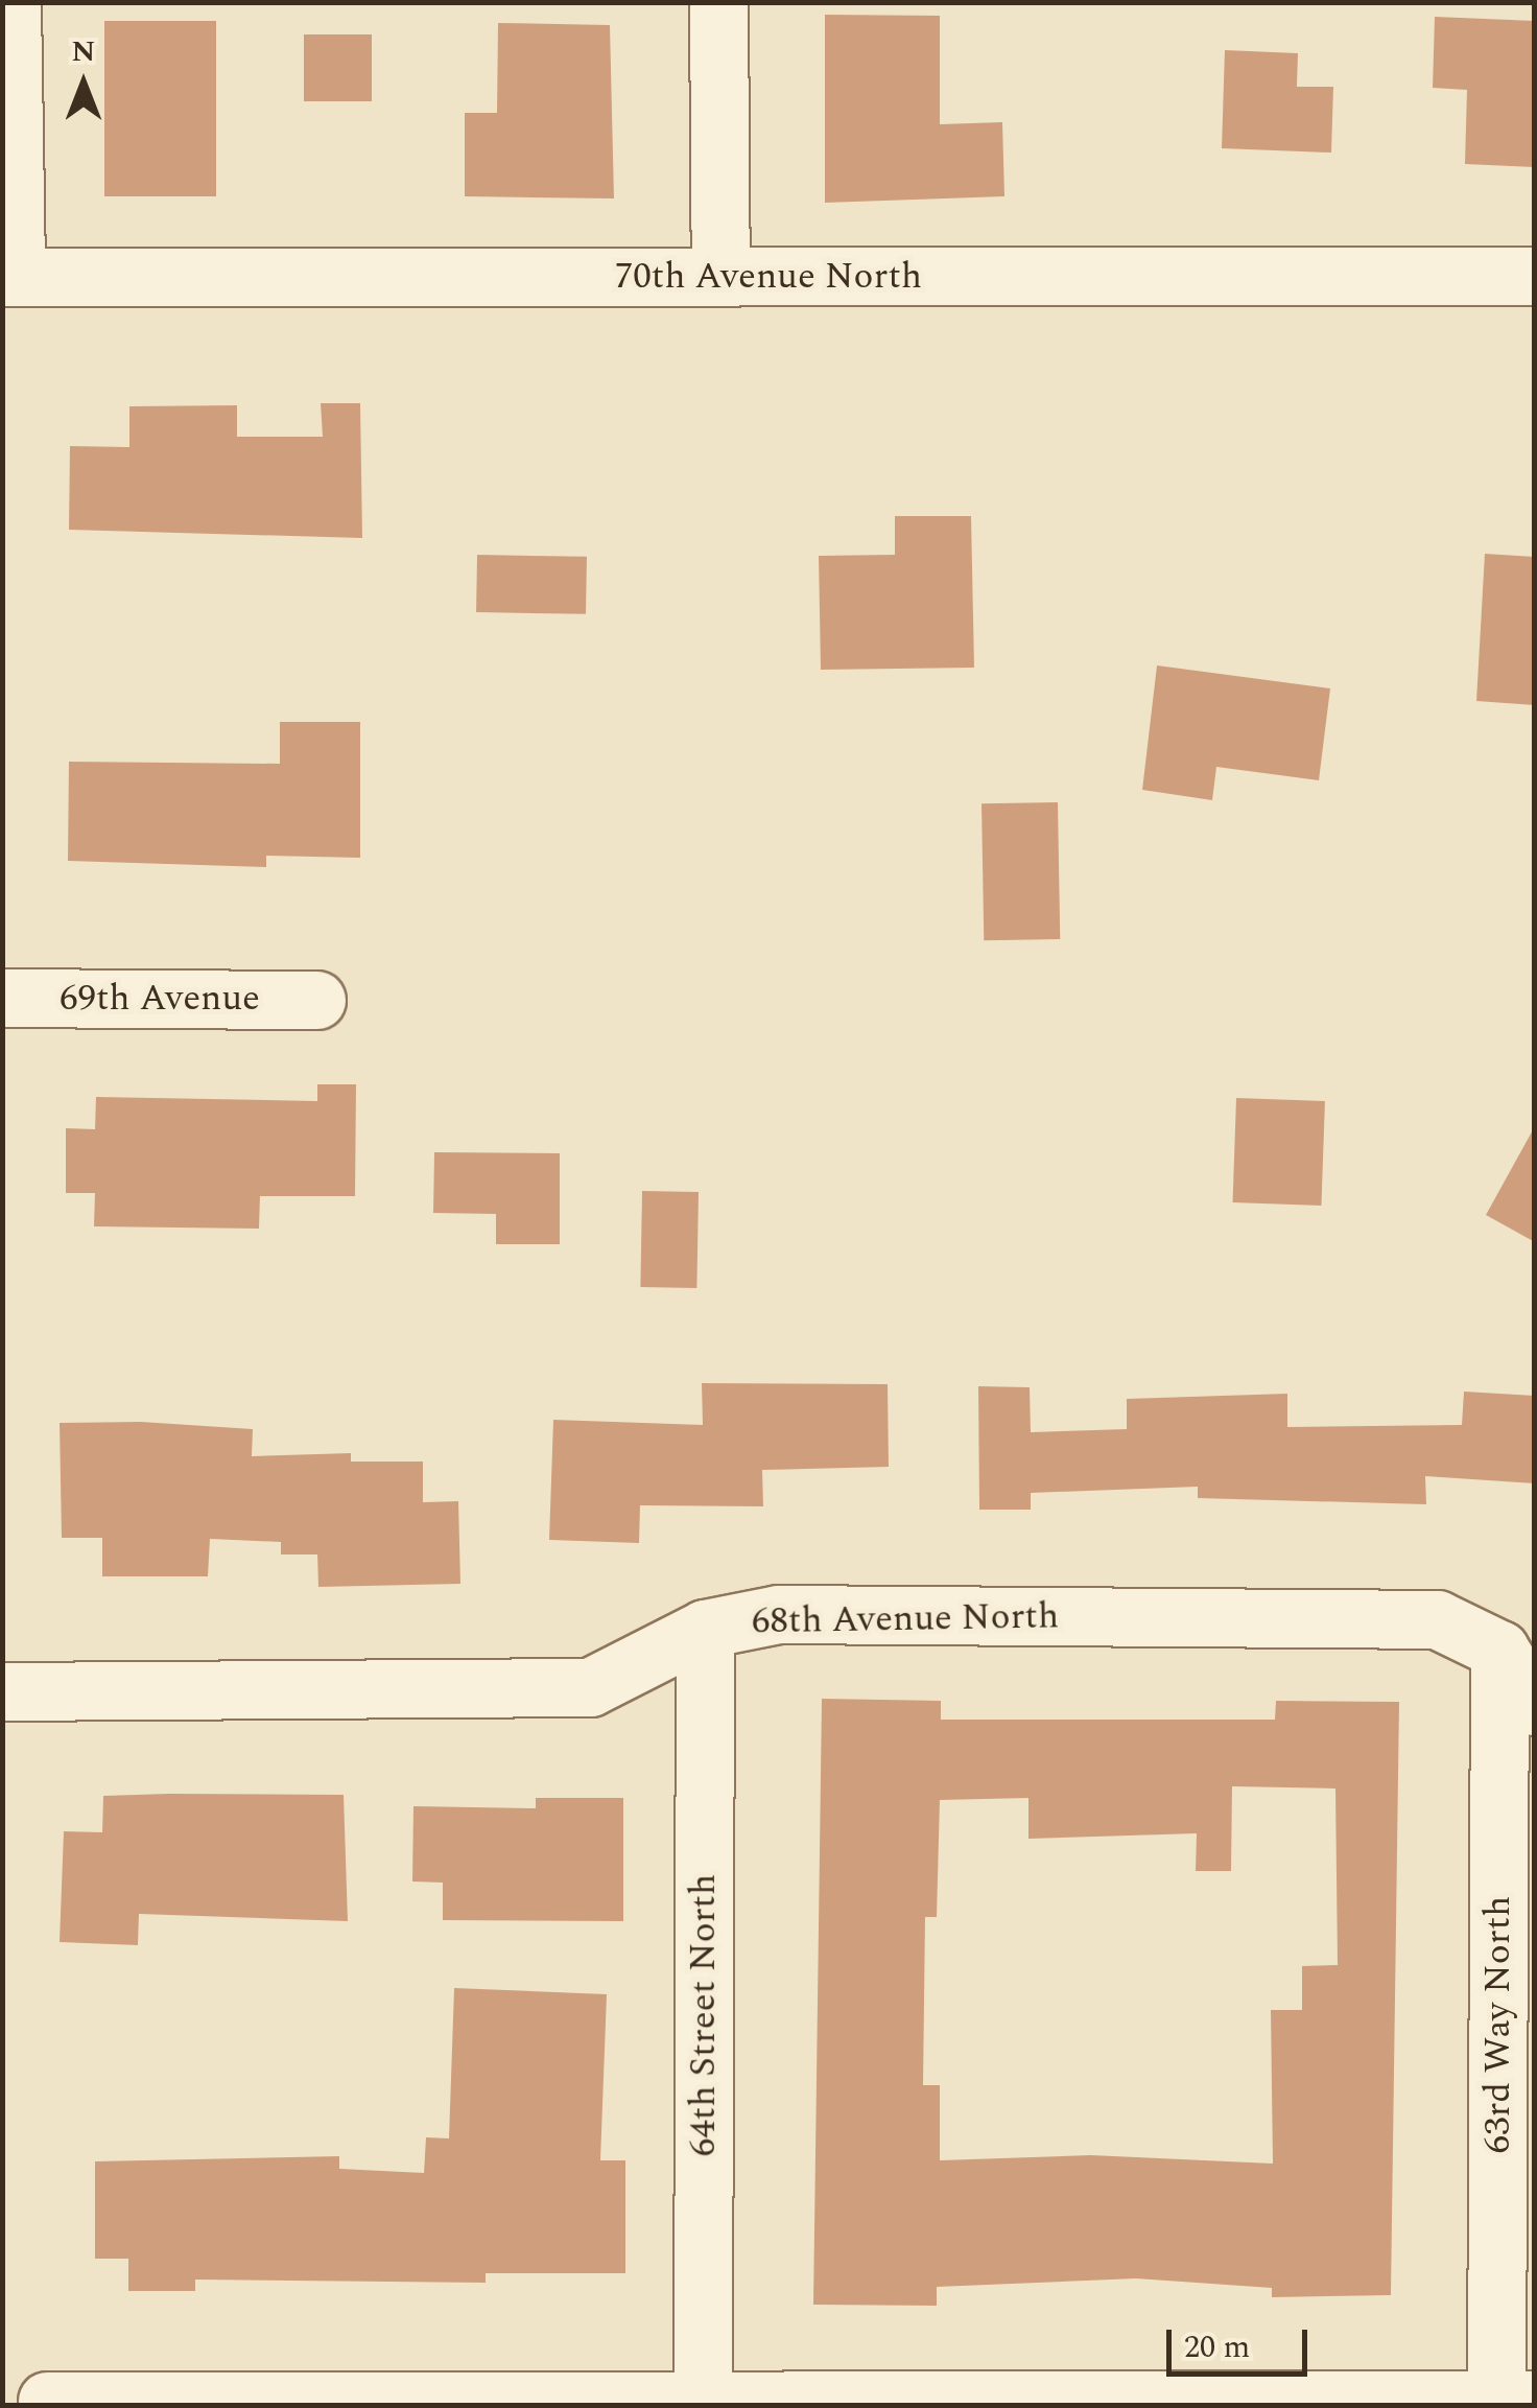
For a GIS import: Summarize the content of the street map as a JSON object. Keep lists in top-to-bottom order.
{
  "streets": {
    "street": [
      "70th Avenue North",
      "69th Avenue",
      "68th Avenue North",
      "64th Street North",
      "63rd Way North"
    ]
  },
  "crossings": [
    ["68th Avenue North", "64th Street North"],
    ["68th Avenue North", "63rd Way North"]
  ],
  "scale_bar": "20 m",
  "north": "top"
}
